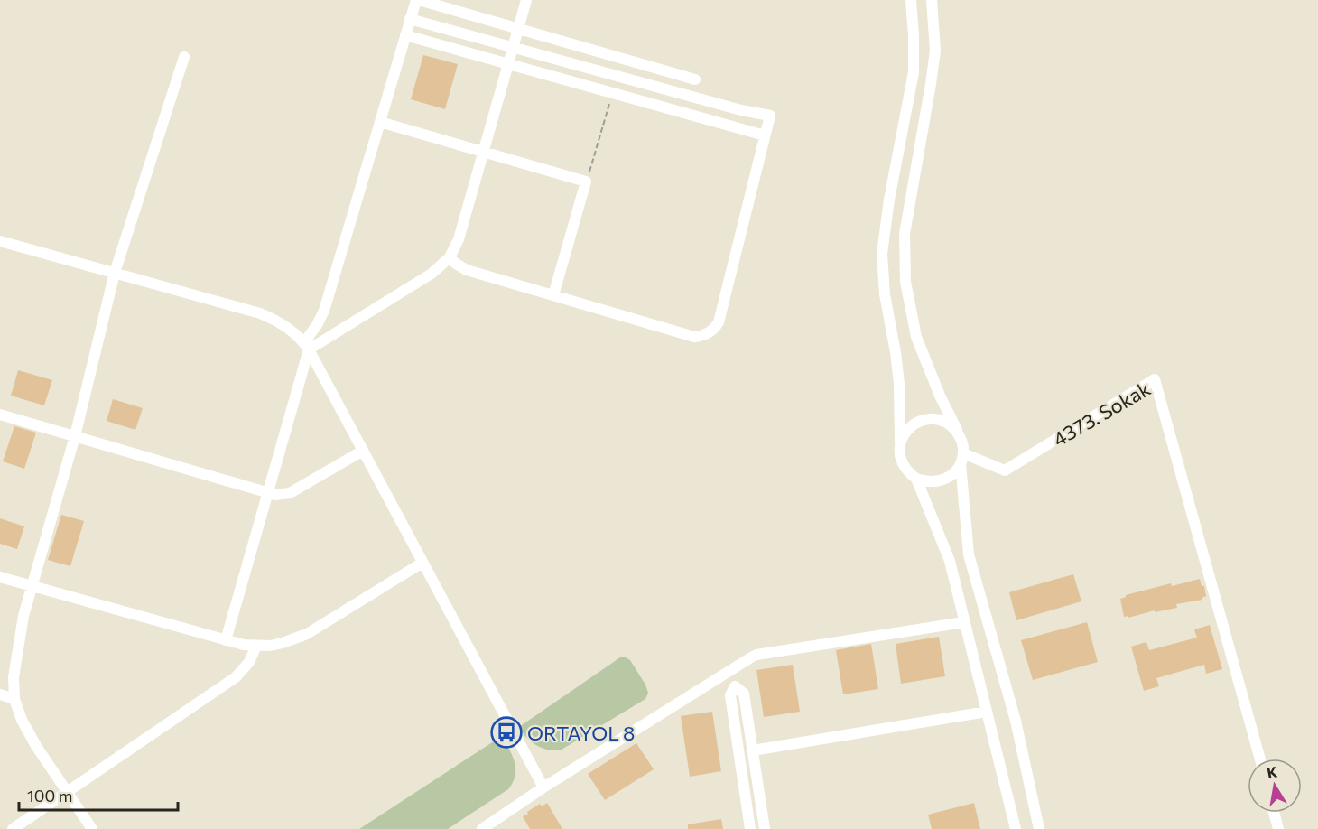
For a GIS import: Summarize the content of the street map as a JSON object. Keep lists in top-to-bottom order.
{
  "streets": {
    "street": ["4373. Sokak"]
  },
  "places": {
    "bus stop": ["ORTAYOL 8"]
  },
  "scale_bar": "100 m",
  "north": "top"
}
